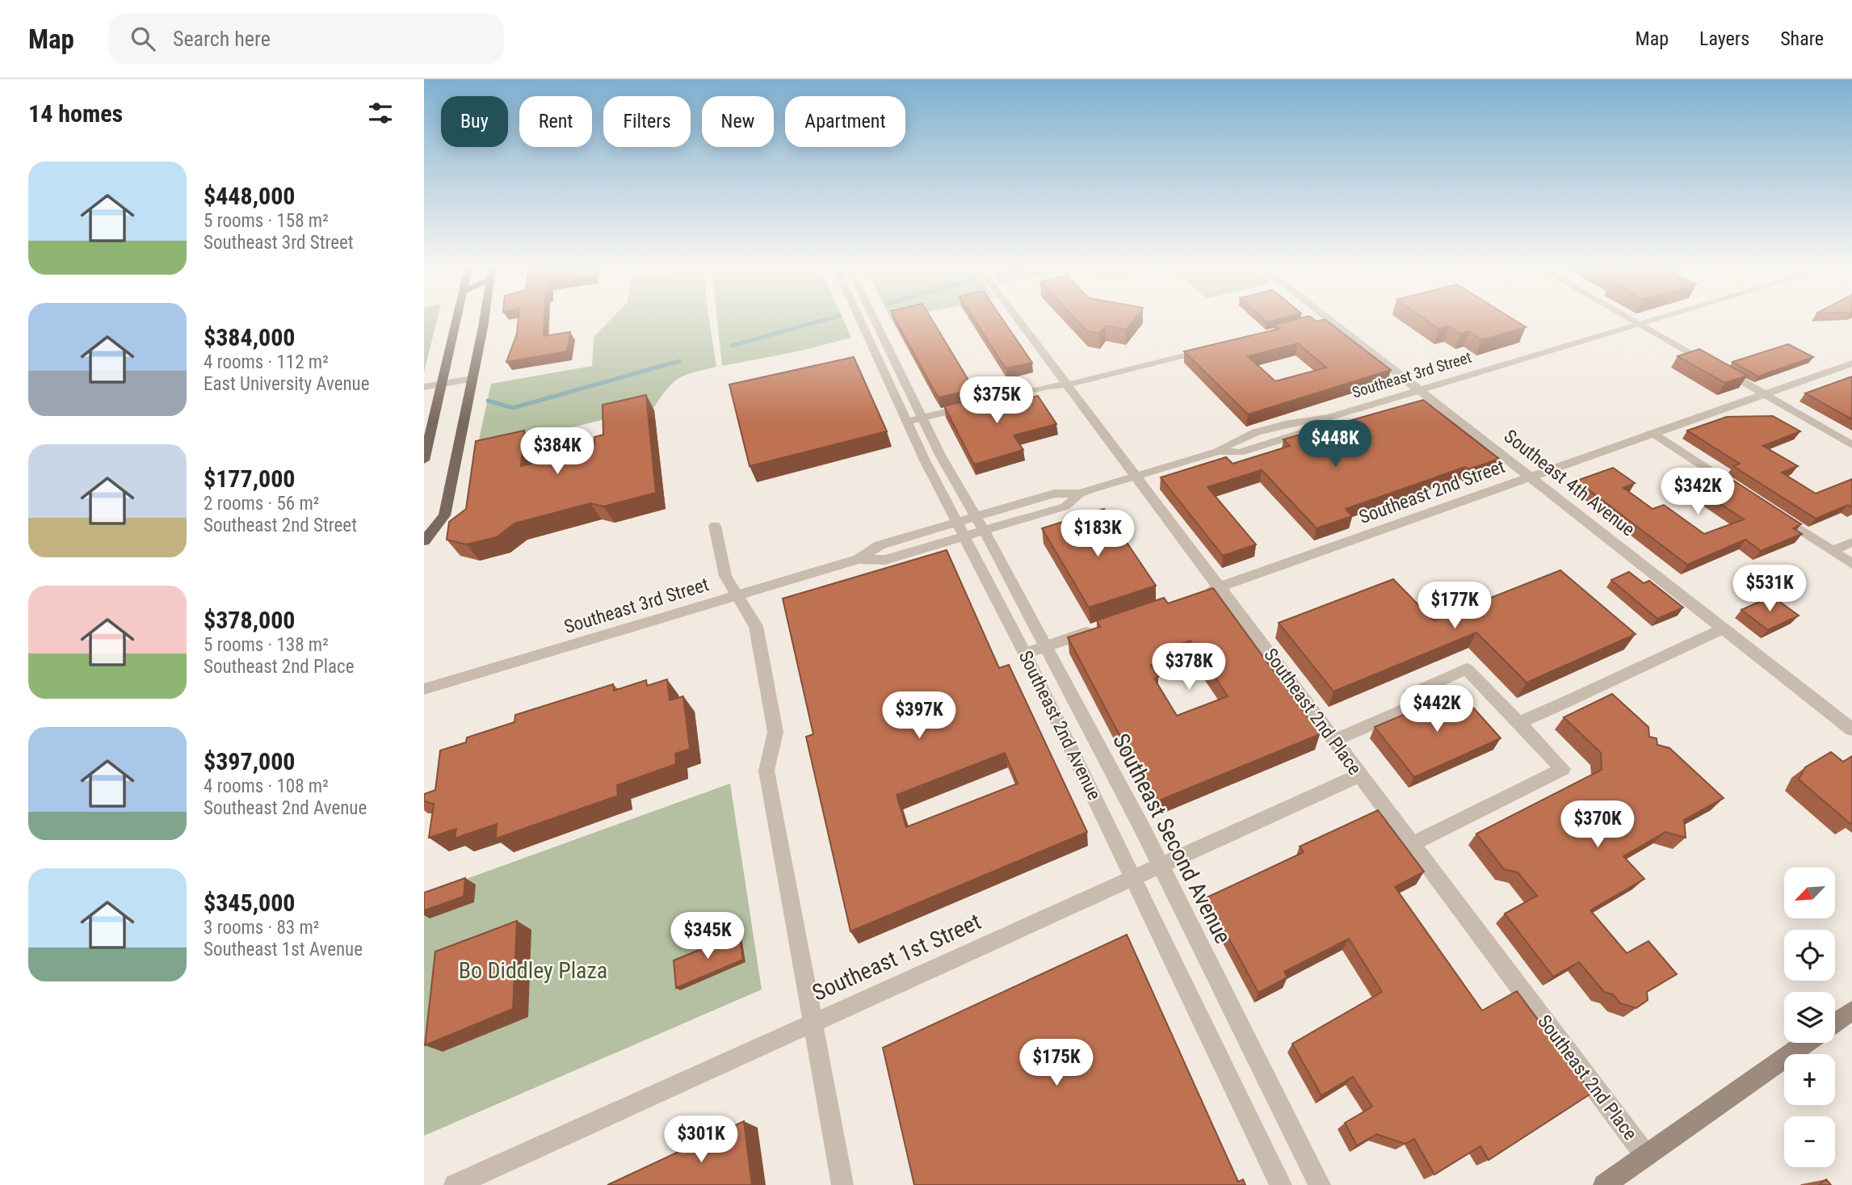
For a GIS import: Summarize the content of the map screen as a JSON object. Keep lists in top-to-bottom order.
{
  "streets": {
    "street": [
      "Southeast 3rd Street",
      "Southeast 4th Avenue",
      "Southeast 2nd Street",
      "Southeast 2nd Place",
      "Southeast 2nd Avenue",
      "Southeast Second Avenue",
      "Southeast 1st Street"
    ]
  },
  "crossings": [
    ["Southeast 3rd Street", "Southeast 4th Avenue"],
    ["Southeast 3rd Street", "Southeast 2nd Place"],
    ["Southeast 3rd Street", "Southeast 2nd Avenue"],
    ["Southeast 3rd Street", "Southeast Second Avenue"],
    ["Southeast 4th Avenue", "Southeast 2nd Street"],
    ["Southeast 2nd Street", "Southeast 2nd Place"],
    ["Southeast 2nd Place", "Southeast 1st Street"],
    ["Southeast 2nd Avenue", "Southeast 1st Street"],
    ["Southeast Second Avenue", "Southeast 1st Street"]
  ],
  "parks": ["Bo Diddley Plaza"],
  "north": "bottom left",
  "page": {
    "header": "Map",
    "search": "Search here",
    "nav": ["Map", "Layers", "Share"],
    "heading": "14 homes",
    "chip": [
      "Buy",
      "Rent",
      "Filters",
      "New",
      "Apartment"
    ],
    "list": [
      {
        "name": "$448,000",
        "note": "5 rooms · 158 m² · Southeast 3rd Street"
      },
      {
        "name": "$384,000",
        "note": "4 rooms · 112 m² · East University Avenue"
      },
      {
        "name": "$177,000",
        "note": "2 rooms · 56 m² · Southeast 2nd Street"
      },
      {
        "name": "$378,000",
        "note": "5 rooms · 138 m² · Southeast 2nd Place"
      },
      {
        "name": "$397,000",
        "note": "4 rooms · 108 m² · Southeast 2nd Avenue"
      },
      {
        "name": "$345,000",
        "note": "3 rooms · 83 m² · Southeast 1st Avenue"
      }
    ],
    "price": [
      "$375K",
      "$448K",
      "$384K",
      "$342K",
      "$183K",
      "$531K",
      "$177K",
      "$378K",
      "$442K",
      "$397K",
      "$370K",
      "$345K",
      "$175K",
      "$301K"
    ],
    "map_buttons": ["+", "−"]
  }
}
